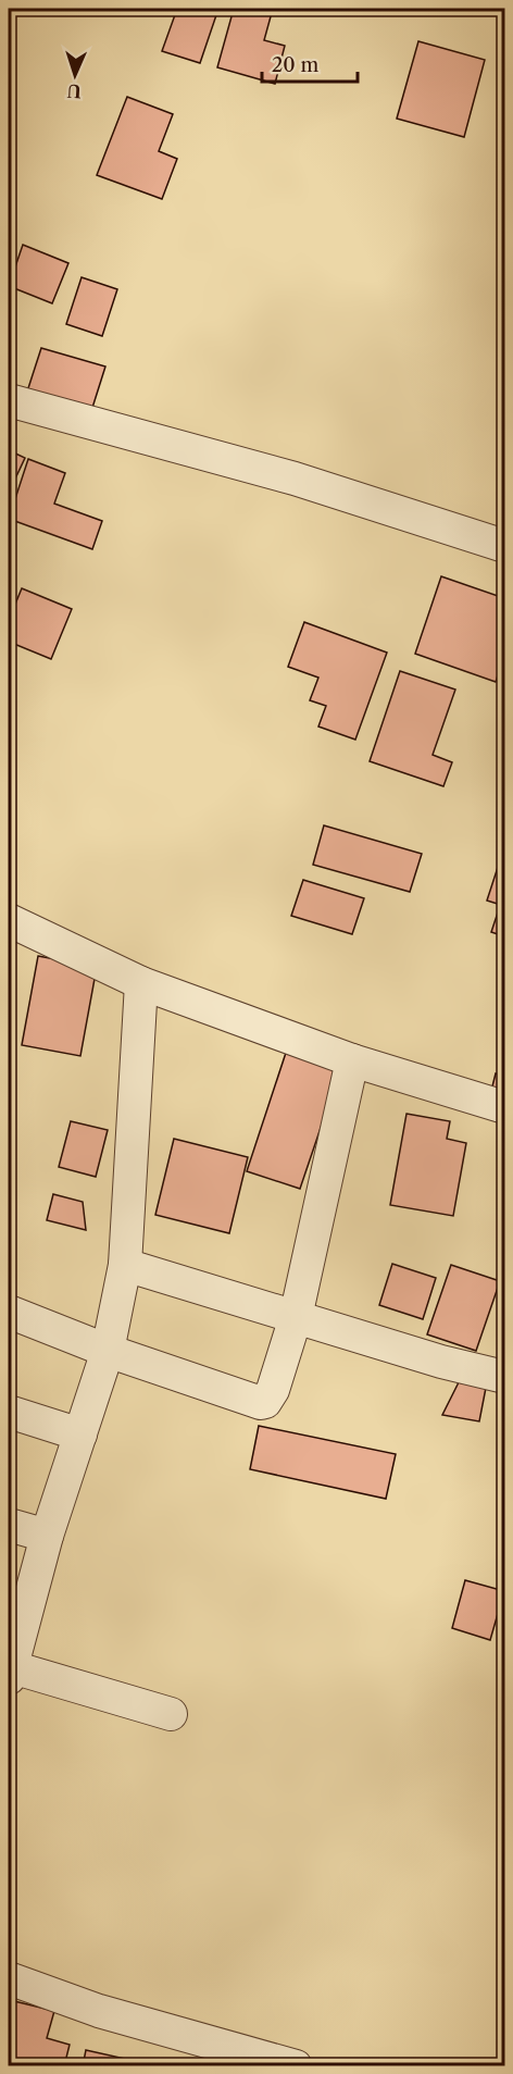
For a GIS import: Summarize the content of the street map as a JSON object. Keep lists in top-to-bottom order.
{
  "scale_bar": "20 m",
  "north": "bottom"
}
